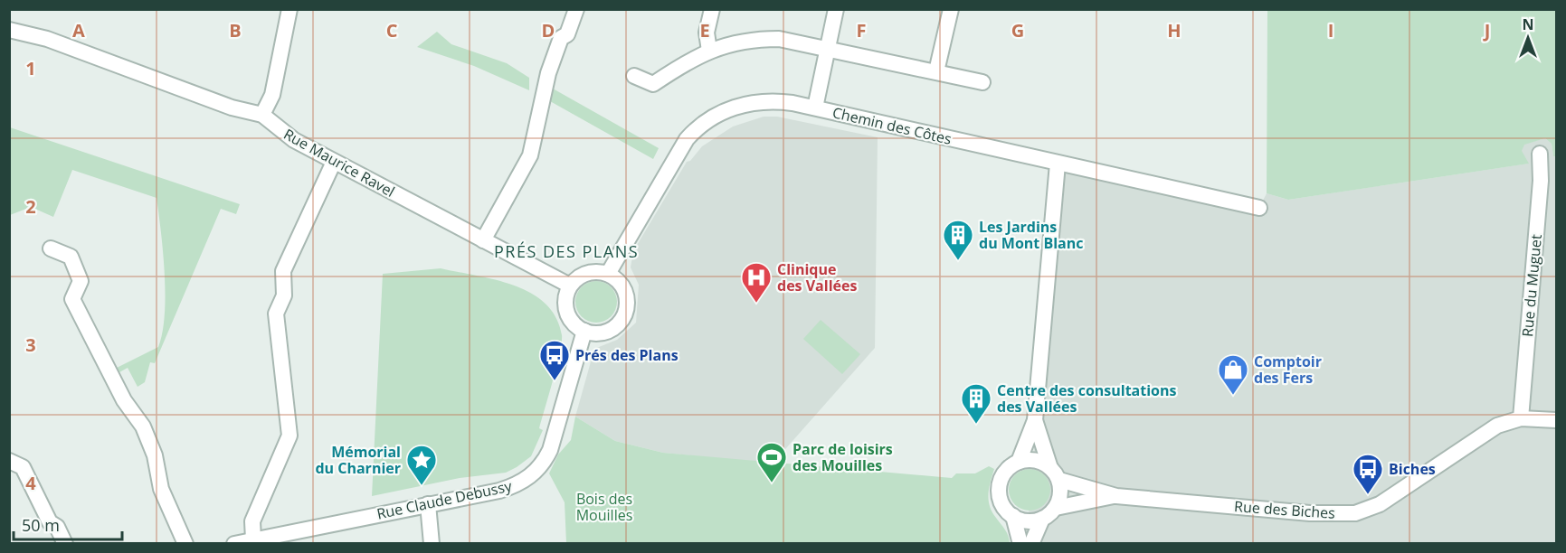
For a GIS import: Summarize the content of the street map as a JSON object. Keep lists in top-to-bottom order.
{
  "streets": {
    "street": [
      "Chemin des Côtes",
      "Rue Maurice Ravel",
      "Rue du Muguet",
      "Rue Claude Debussy",
      "Rue des Biches"
    ]
  },
  "crossings": [
    ["Chemin des Côtes", "Rue Maurice Ravel"],
    ["Chemin des Côtes", "Rue Claude Debussy"],
    ["Rue Maurice Ravel", "Rue Claude Debussy"],
    ["Rue du Muguet", "Rue des Biches"]
  ],
  "districts": ["PRÉS DES PLANS"],
  "parks": ["Bois des Mouilles"],
  "places": {
    "building": ["Les Jardins du Mont Blanc", "Centre des consultations des Vallées"],
    "hospital": ["Clinique des Vallées"],
    "bus stop": ["Prés des Plans", "Biches"],
    "shop": ["Comptoir des Fers"],
    "sports": ["Parc de loisirs des Mouilles"],
    "place": ["Mémorial du Charnier"]
  },
  "scale_bar": "50 m",
  "north": "top",
  "grid": {
    "columns": [
      "A",
      "B",
      "C",
      "D",
      "E",
      "F",
      "G",
      "H",
      "I",
      "J"
    ],
    "rows": [
      "1",
      "2",
      "3",
      "4"
    ]
  }
}
